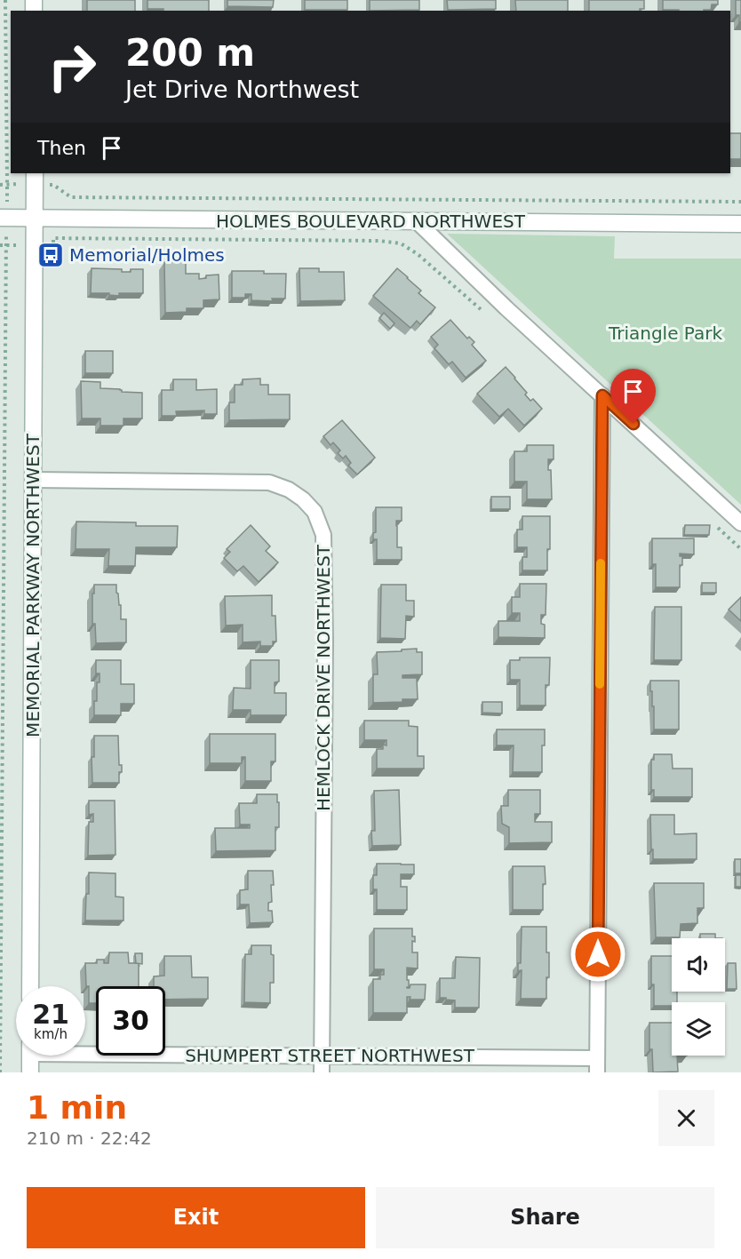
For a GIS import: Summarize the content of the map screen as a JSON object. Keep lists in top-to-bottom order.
{
  "streets": {
    "street": [
      "HOLMES BOULEVARD NORTHWEST",
      "MEMORIAL PARKWAY NORTHWEST",
      "HEMLOCK DRIVE NORTHWEST",
      "SHUMPERT STREET NORTHWEST"
    ]
  },
  "crossings": [
    ["HOLMES BOULEVARD NORTHWEST", "MEMORIAL PARKWAY NORTHWEST"],
    ["MEMORIAL PARKWAY NORTHWEST", "HEMLOCK DRIVE NORTHWEST"],
    ["HEMLOCK DRIVE NORTHWEST", "SHUMPERT STREET NORTHWEST"]
  ],
  "parks": ["Triangle Park"],
  "places": {
    "bus stop": ["Memorial/Holmes"]
  },
  "page": {
    "turn": ["200 m", "Jet Drive Northwest"],
    "then": "Then",
    "speed": "21 km/h",
    "limit": "30",
    "heading": ["1 min", "210 m · 22:42"],
    "buttons": ["Exit", "Share"]
  }
}
